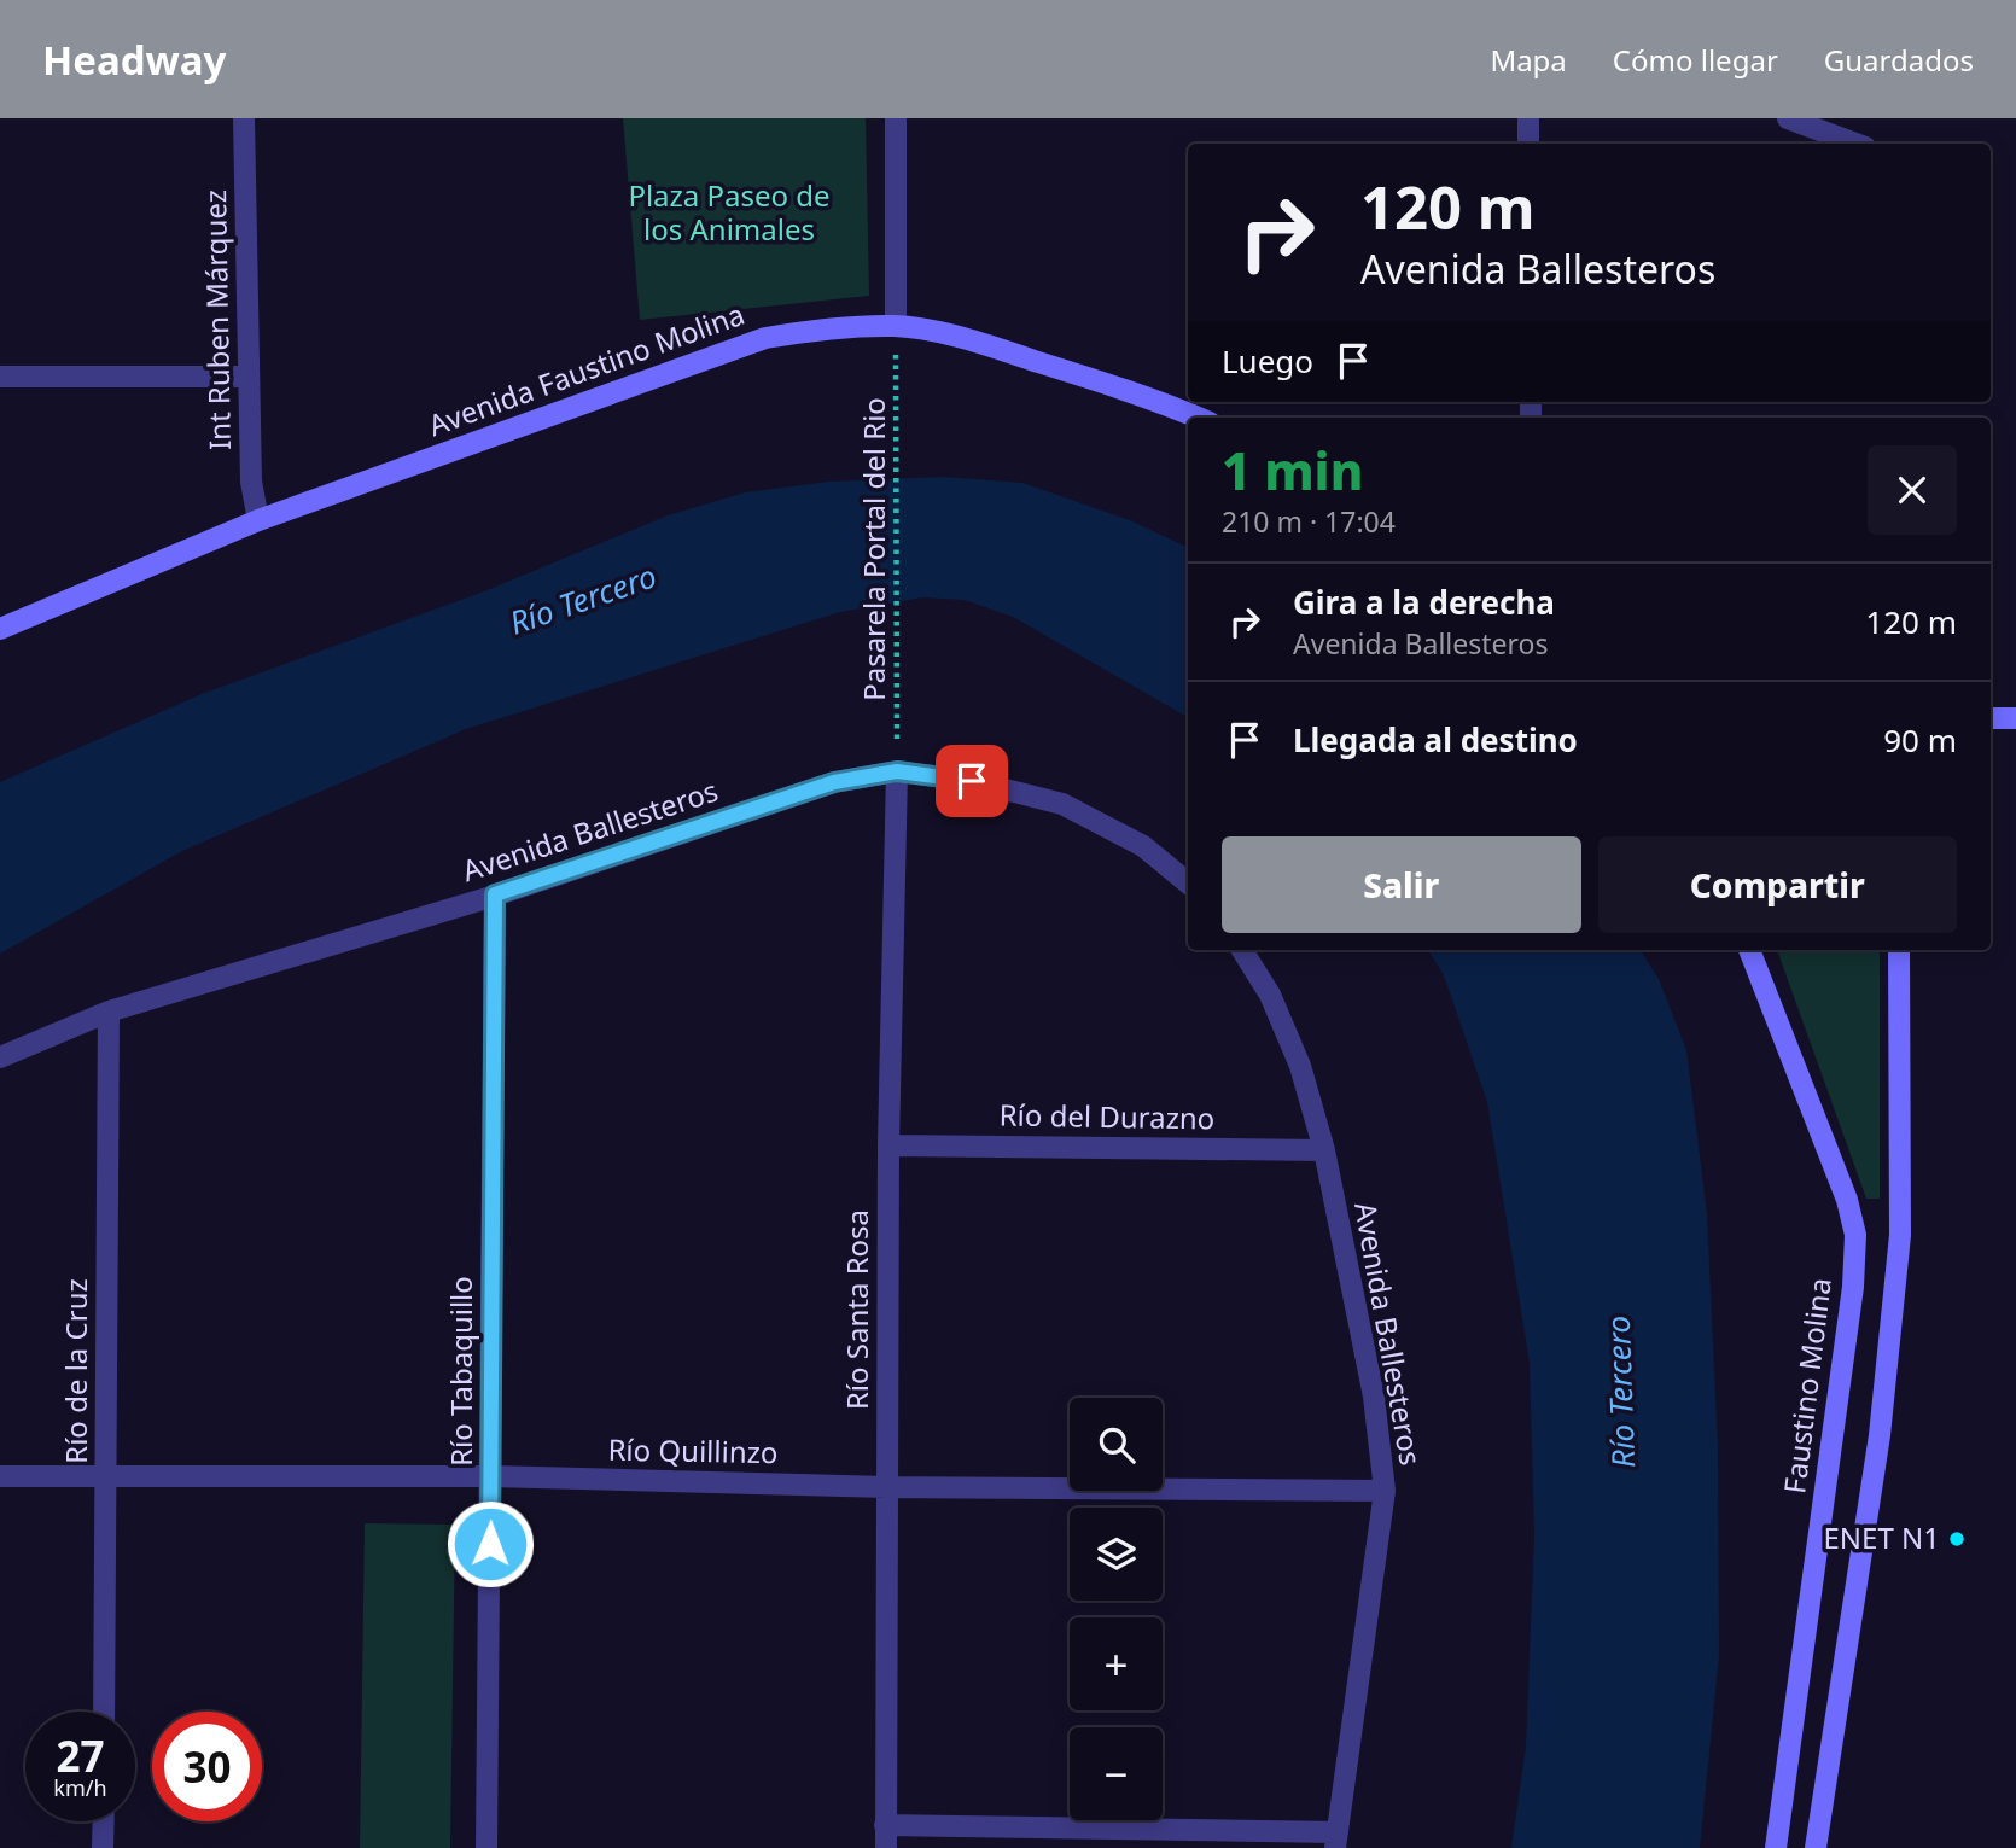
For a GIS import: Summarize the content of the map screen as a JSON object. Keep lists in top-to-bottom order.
{
  "streets": {
    "street": [
      "Int Ruben Márquez",
      "Avenida Faustino Molina",
      "Avenida Ballesteros",
      "Río del Durazno",
      "Río Santa Rosa",
      "Río de la Cruz",
      "Río Tabaquillo",
      "Faustino Molina",
      "Río Quillinzo"
    ],
    "path": ["Pasarela Portal del Rio"]
  },
  "crossings": [
    ["Int Ruben Márquez", "Avenida Faustino Molina"],
    ["Avenida Faustino Molina", "Pasarela Portal del Rio"],
    ["Pasarela Portal del Rio", "Avenida Ballesteros"],
    ["Pasarela Portal del Rio", "Río Santa Rosa"],
    ["Avenida Ballesteros", "Río del Durazno"],
    ["Avenida Ballesteros", "Río Santa Rosa"],
    ["Avenida Ballesteros", "Río de la Cruz"],
    ["Avenida Ballesteros", "Río Tabaquillo"],
    ["Avenida Ballesteros", "Río Quillinzo"],
    ["Río del Durazno", "Río Santa Rosa"],
    ["Río Santa Rosa", "Río Quillinzo"],
    ["Río de la Cruz", "Río Quillinzo"],
    ["Río Tabaquillo", "Río Quillinzo"]
  ],
  "water": ["Río Tercero"],
  "parks": ["Plaza Paseo de los Animales"],
  "places": ["ENET N1"],
  "page": {
    "header": "Headway",
    "nav": ["Mapa", "Cómo llegar", "Guardados"],
    "turn": ["120 m", "Avenida Ballesteros"],
    "then": "Luego",
    "heading": ["1 min", "210 m · 17:04"],
    "list": [
      {
        "name": "Gira a la derecha",
        "note": "Avenida Ballesteros",
        "value": "120 m"
      },
      {
        "name": "Llegada al destino",
        "value": "90 m"
      }
    ],
    "buttons": ["Salir", "Compartir"],
    "map_buttons": ["+", "−"],
    "speed": "27 km/h",
    "limit": "30"
  }
}
